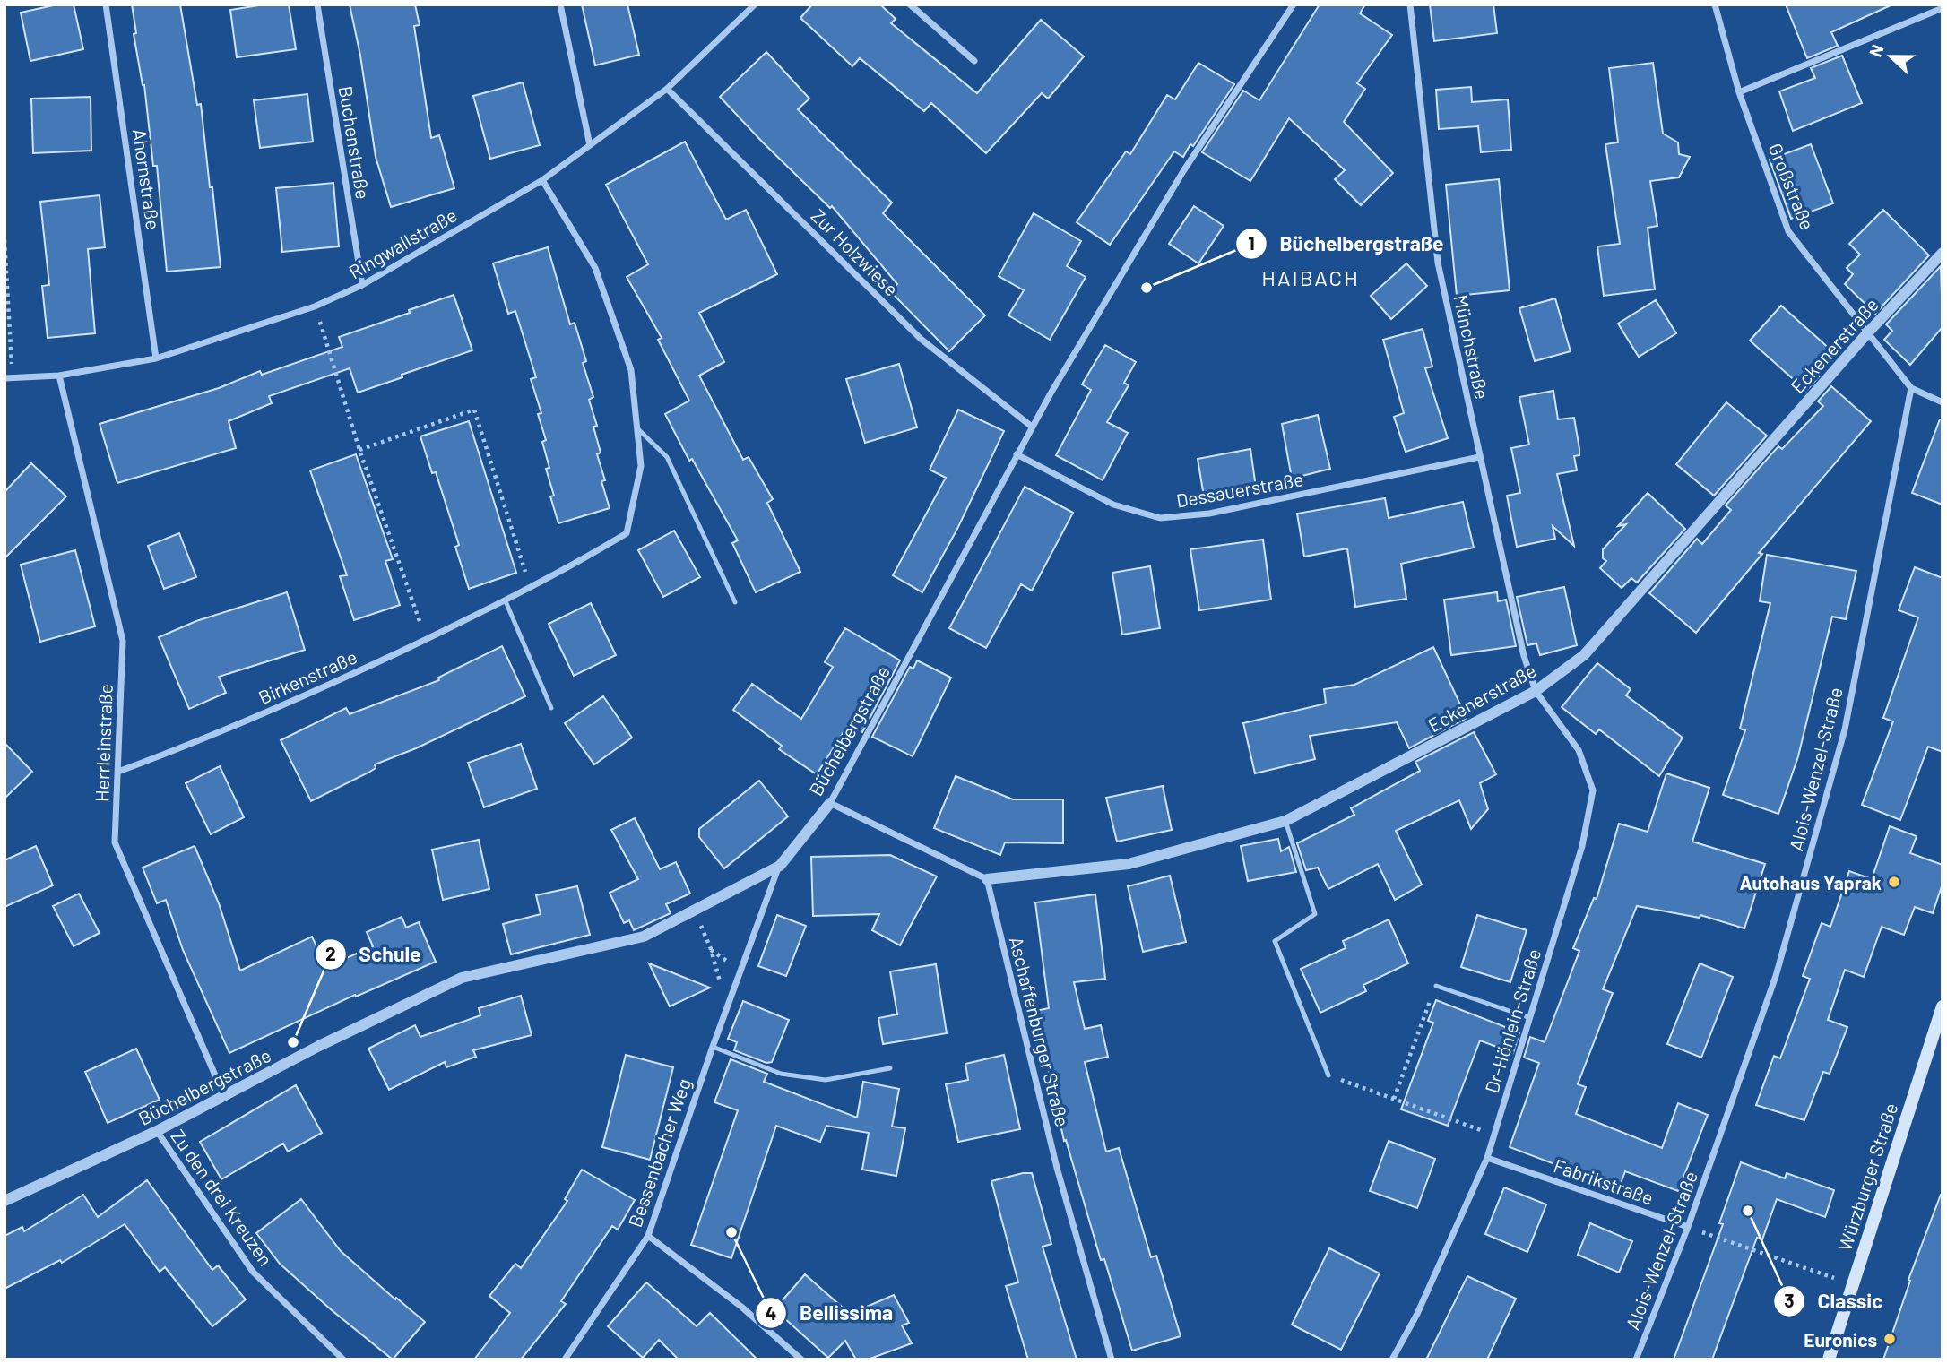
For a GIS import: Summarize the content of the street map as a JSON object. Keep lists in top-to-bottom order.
{
  "streets": {
    "main road": ["Würzburger Straße"],
    "street": [
      "Buchenstraße",
      "Ahornstraße",
      "Großstraße",
      "Ringwallstraße",
      "Zur Holzwiese",
      "Eckenerstraße",
      "Münchstraße",
      "Dessauerstraße",
      "Birkenstraße",
      "Büchelbergstraße",
      "Herrleinstraße",
      "Alois-Wenzel-Straße",
      "Dr-Hönlein-Straße",
      "Aschaffenburger Straße",
      "Bessenbacher Weg",
      "Fabrikstraße",
      "Zu den drei Kreuzen"
    ]
  },
  "crossings": [
    ["Buchenstraße", "Ringwallstraße"],
    ["Ahornstraße", "Ringwallstraße"],
    ["Großstraße", "Eckenerstraße"],
    ["Großstraße", "Alois-Wenzel-Straße"],
    ["Ringwallstraße", "Zur Holzwiese"],
    ["Ringwallstraße", "Birkenstraße"],
    ["Ringwallstraße", "Herrleinstraße"],
    ["Zur Holzwiese", "Büchelbergstraße"],
    ["Eckenerstraße", "Münchstraße"],
    ["Eckenerstraße", "Dr-Hönlein-Straße"],
    ["Eckenerstraße", "Aschaffenburger Straße"],
    ["Münchstraße", "Dessauerstraße"],
    ["Münchstraße", "Dr-Hönlein-Straße"],
    ["Dessauerstraße", "Büchelbergstraße"],
    ["Birkenstraße", "Herrleinstraße"],
    ["Büchelbergstraße", "Herrleinstraße"],
    ["Büchelbergstraße", "Bessenbacher Weg"],
    ["Büchelbergstraße", "Zu den drei Kreuzen"],
    ["Alois-Wenzel-Straße", "Fabrikstraße"],
    ["Dr-Hönlein-Straße", "Fabrikstraße"]
  ],
  "districts": ["HAIBACH"],
  "places": [
    "Büchelbergstraße",
    "Autohaus Yaprak",
    "Schule",
    "Classic",
    "Bellissima",
    "Euronics"
  ],
  "north": "left"
}
